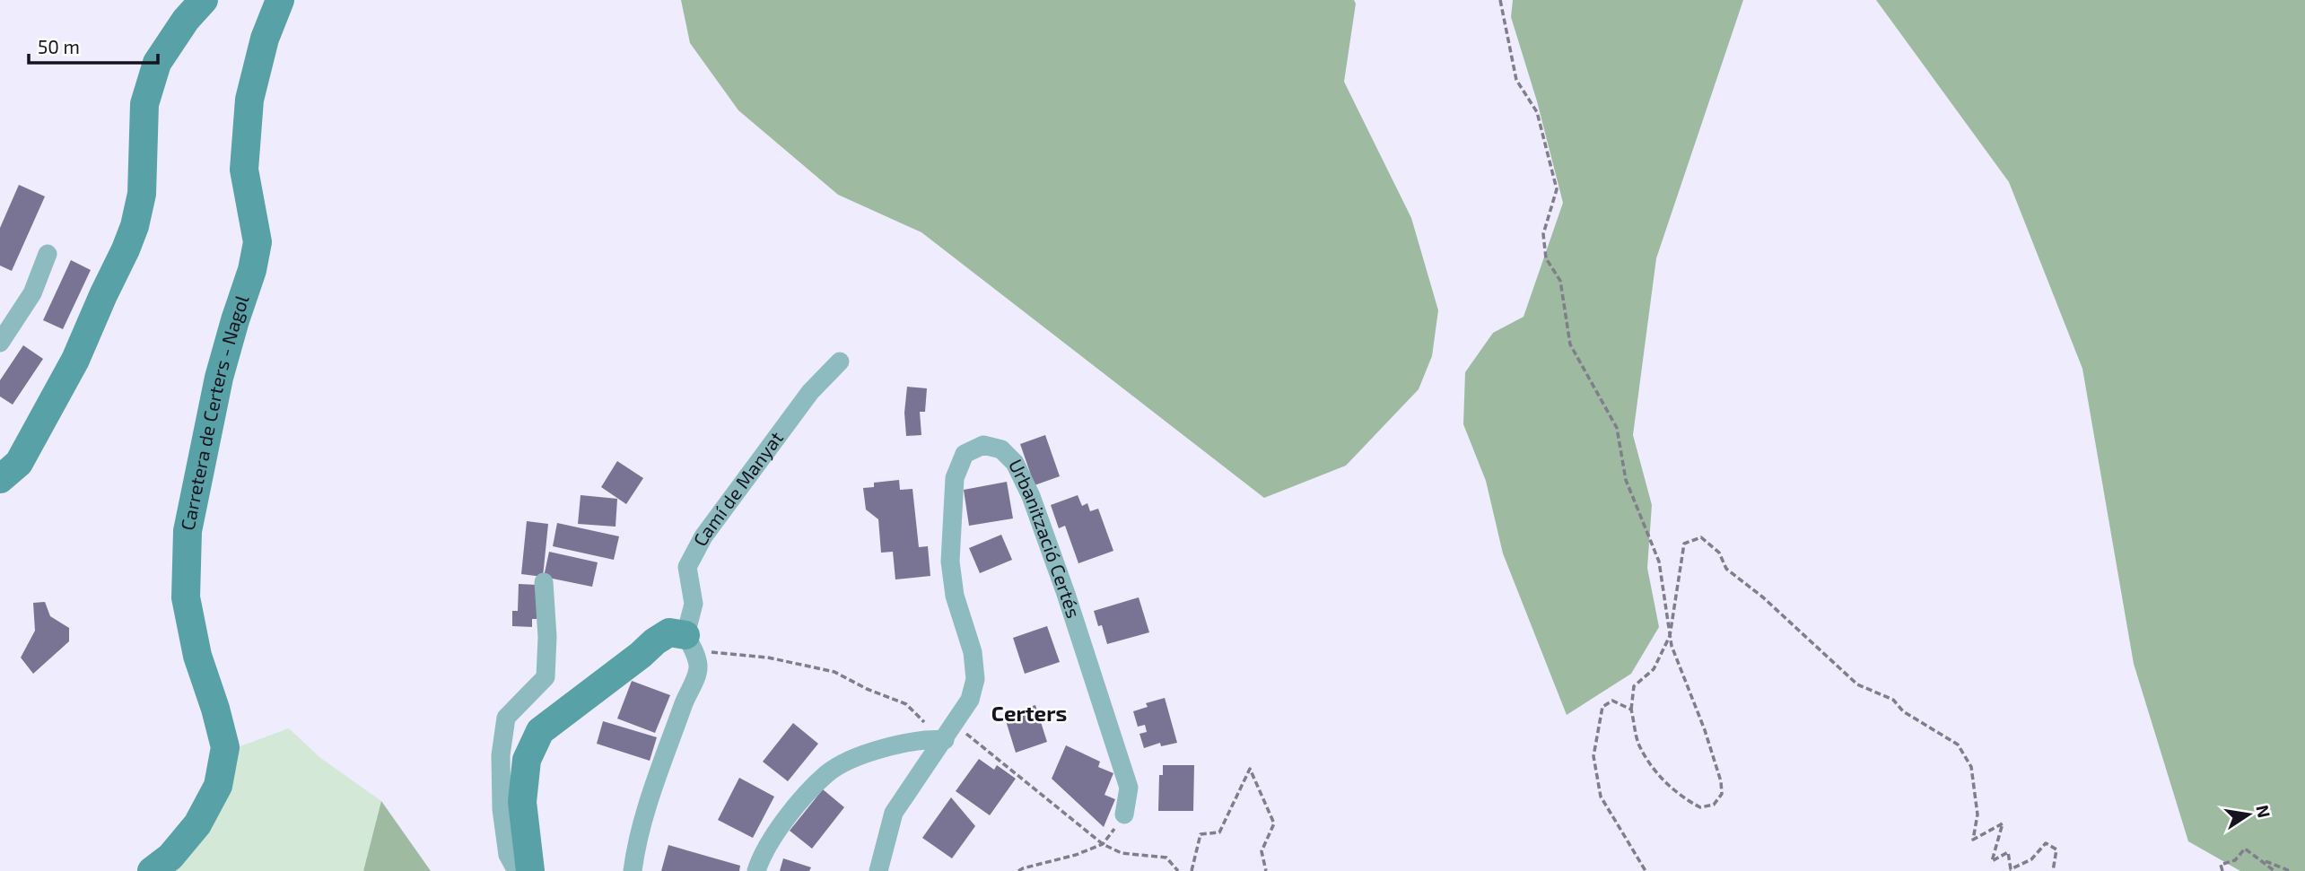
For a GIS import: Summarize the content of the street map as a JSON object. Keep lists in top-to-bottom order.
{
  "streets": {
    "main road": ["Carretera de Certers - Nagol"],
    "street": ["Camí de Manyat", "Urbanització Certés"]
  },
  "districts": ["Certers"],
  "scale_bar": "50 m",
  "north": "right"
}
